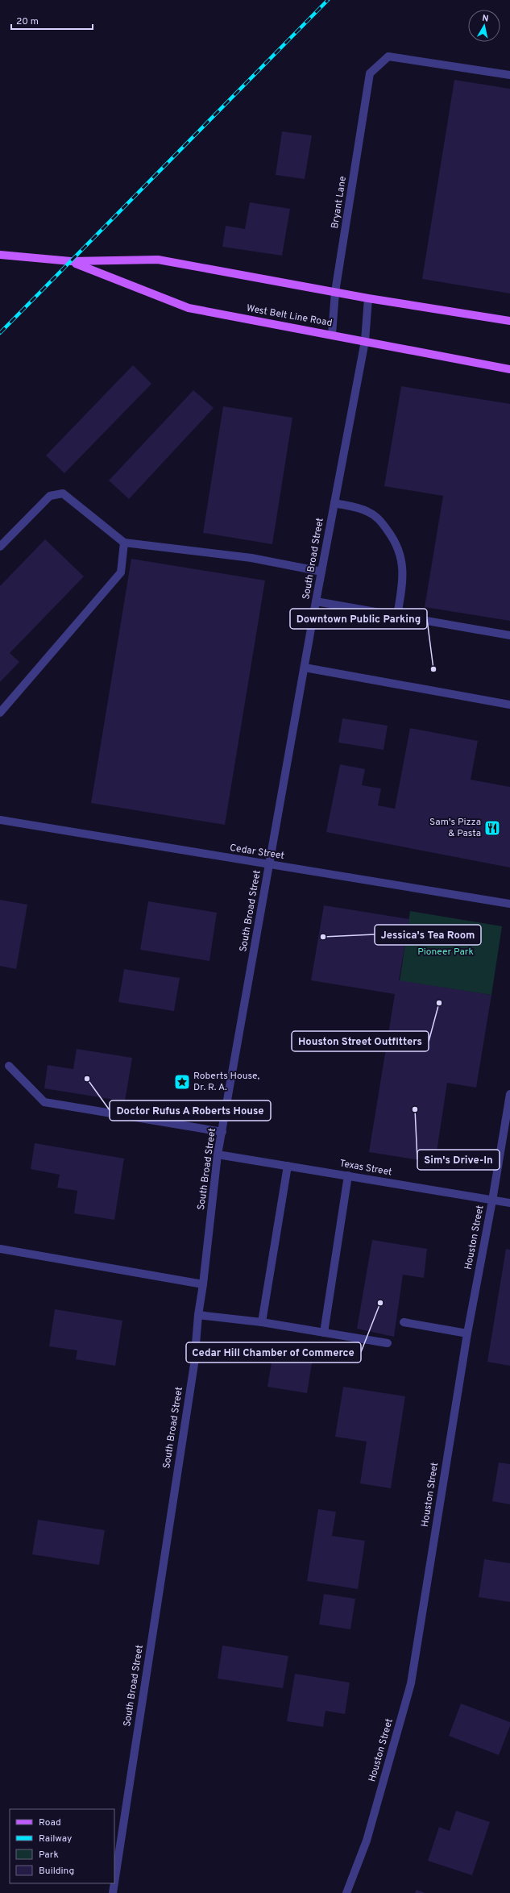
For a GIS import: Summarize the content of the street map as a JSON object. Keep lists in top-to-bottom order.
{
  "streets": {
    "main road": ["West Belt Line Road"],
    "street": [
      "Bryant Lane",
      "South Broad Street",
      "Cedar Street",
      "Texas Street",
      "Houston Street"
    ]
  },
  "crossings": [
    ["Bryant Lane", "West Belt Line Road"],
    ["West Belt Line Road", "South Broad Street"],
    ["South Broad Street", "Cedar Street"],
    ["South Broad Street", "Texas Street"],
    ["Texas Street", "Houston Street"]
  ],
  "parks": ["Pioneer Park"],
  "places": {
    "other": [
      "Downtown Public Parking",
      "Jessica's Tea Room",
      "Houston Street Outfitters",
      "Doctor Rufus A Roberts House",
      "Sim's Drive-In",
      "Cedar Hill Chamber of Commerce"
    ],
    "restaurant": ["Sam's Pizza & Pasta"],
    "place": ["Roberts House, Dr. R. A."]
  },
  "legend": [
    "Road",
    "Railway",
    "Park",
    "Building"
  ],
  "scale_bar": "20 m",
  "north": "top"
}
